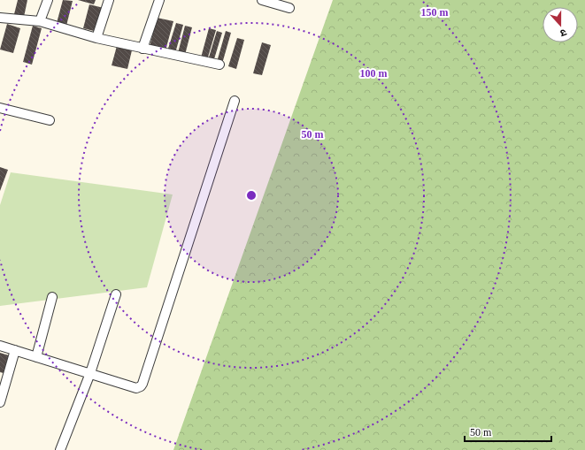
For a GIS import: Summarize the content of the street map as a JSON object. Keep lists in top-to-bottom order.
{
  "scale_bar": "50 m",
  "north": "bottom",
  "rings": ["150 m", "100 m", "50 m"]
}
